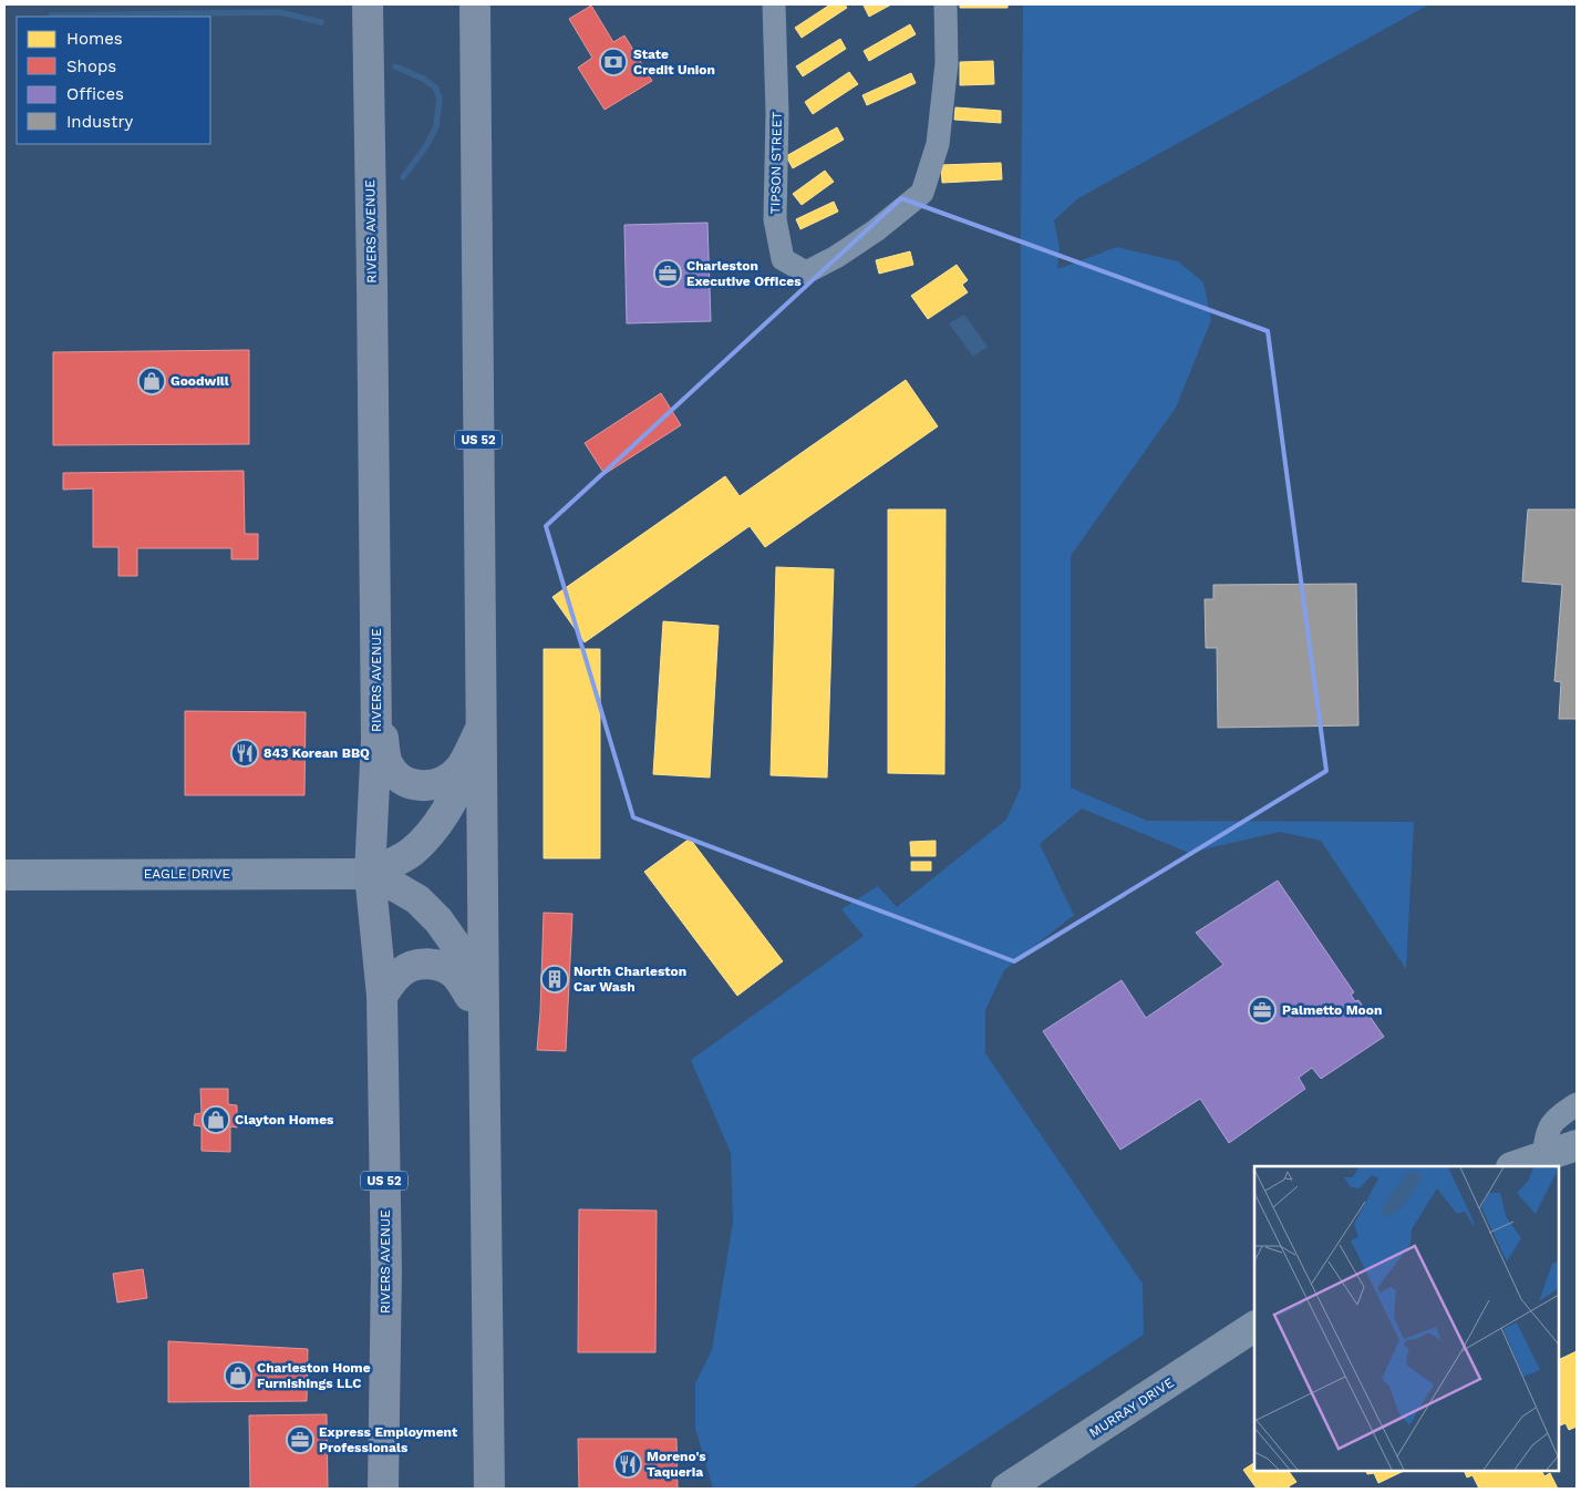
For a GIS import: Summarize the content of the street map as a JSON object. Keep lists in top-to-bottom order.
{
  "streets": {
    "main road": ["RIVERS AVENUE", "US 52"],
    "street": ["TIPSON STREET", "EAGLE DRIVE", "MURRAY DRIVE"]
  },
  "crossings": [
    ["RIVERS AVENUE", "EAGLE DRIVE"]
  ],
  "places": {
    "bank": ["State Credit Union"],
    "office": ["Charleston Executive Offices", "Palmetto Moon", "Express Employment Professionals"],
    "shop": ["Goodwill", "Clayton Homes", "Charleston Home Furnishings LLC"],
    "restaurant": ["843 Korean BBQ", "Moreno's Taqueria"],
    "building": ["North Charleston Car Wash"]
  },
  "legend": [
    "Homes",
    "Shops",
    "Offices",
    "Industry"
  ]
}
